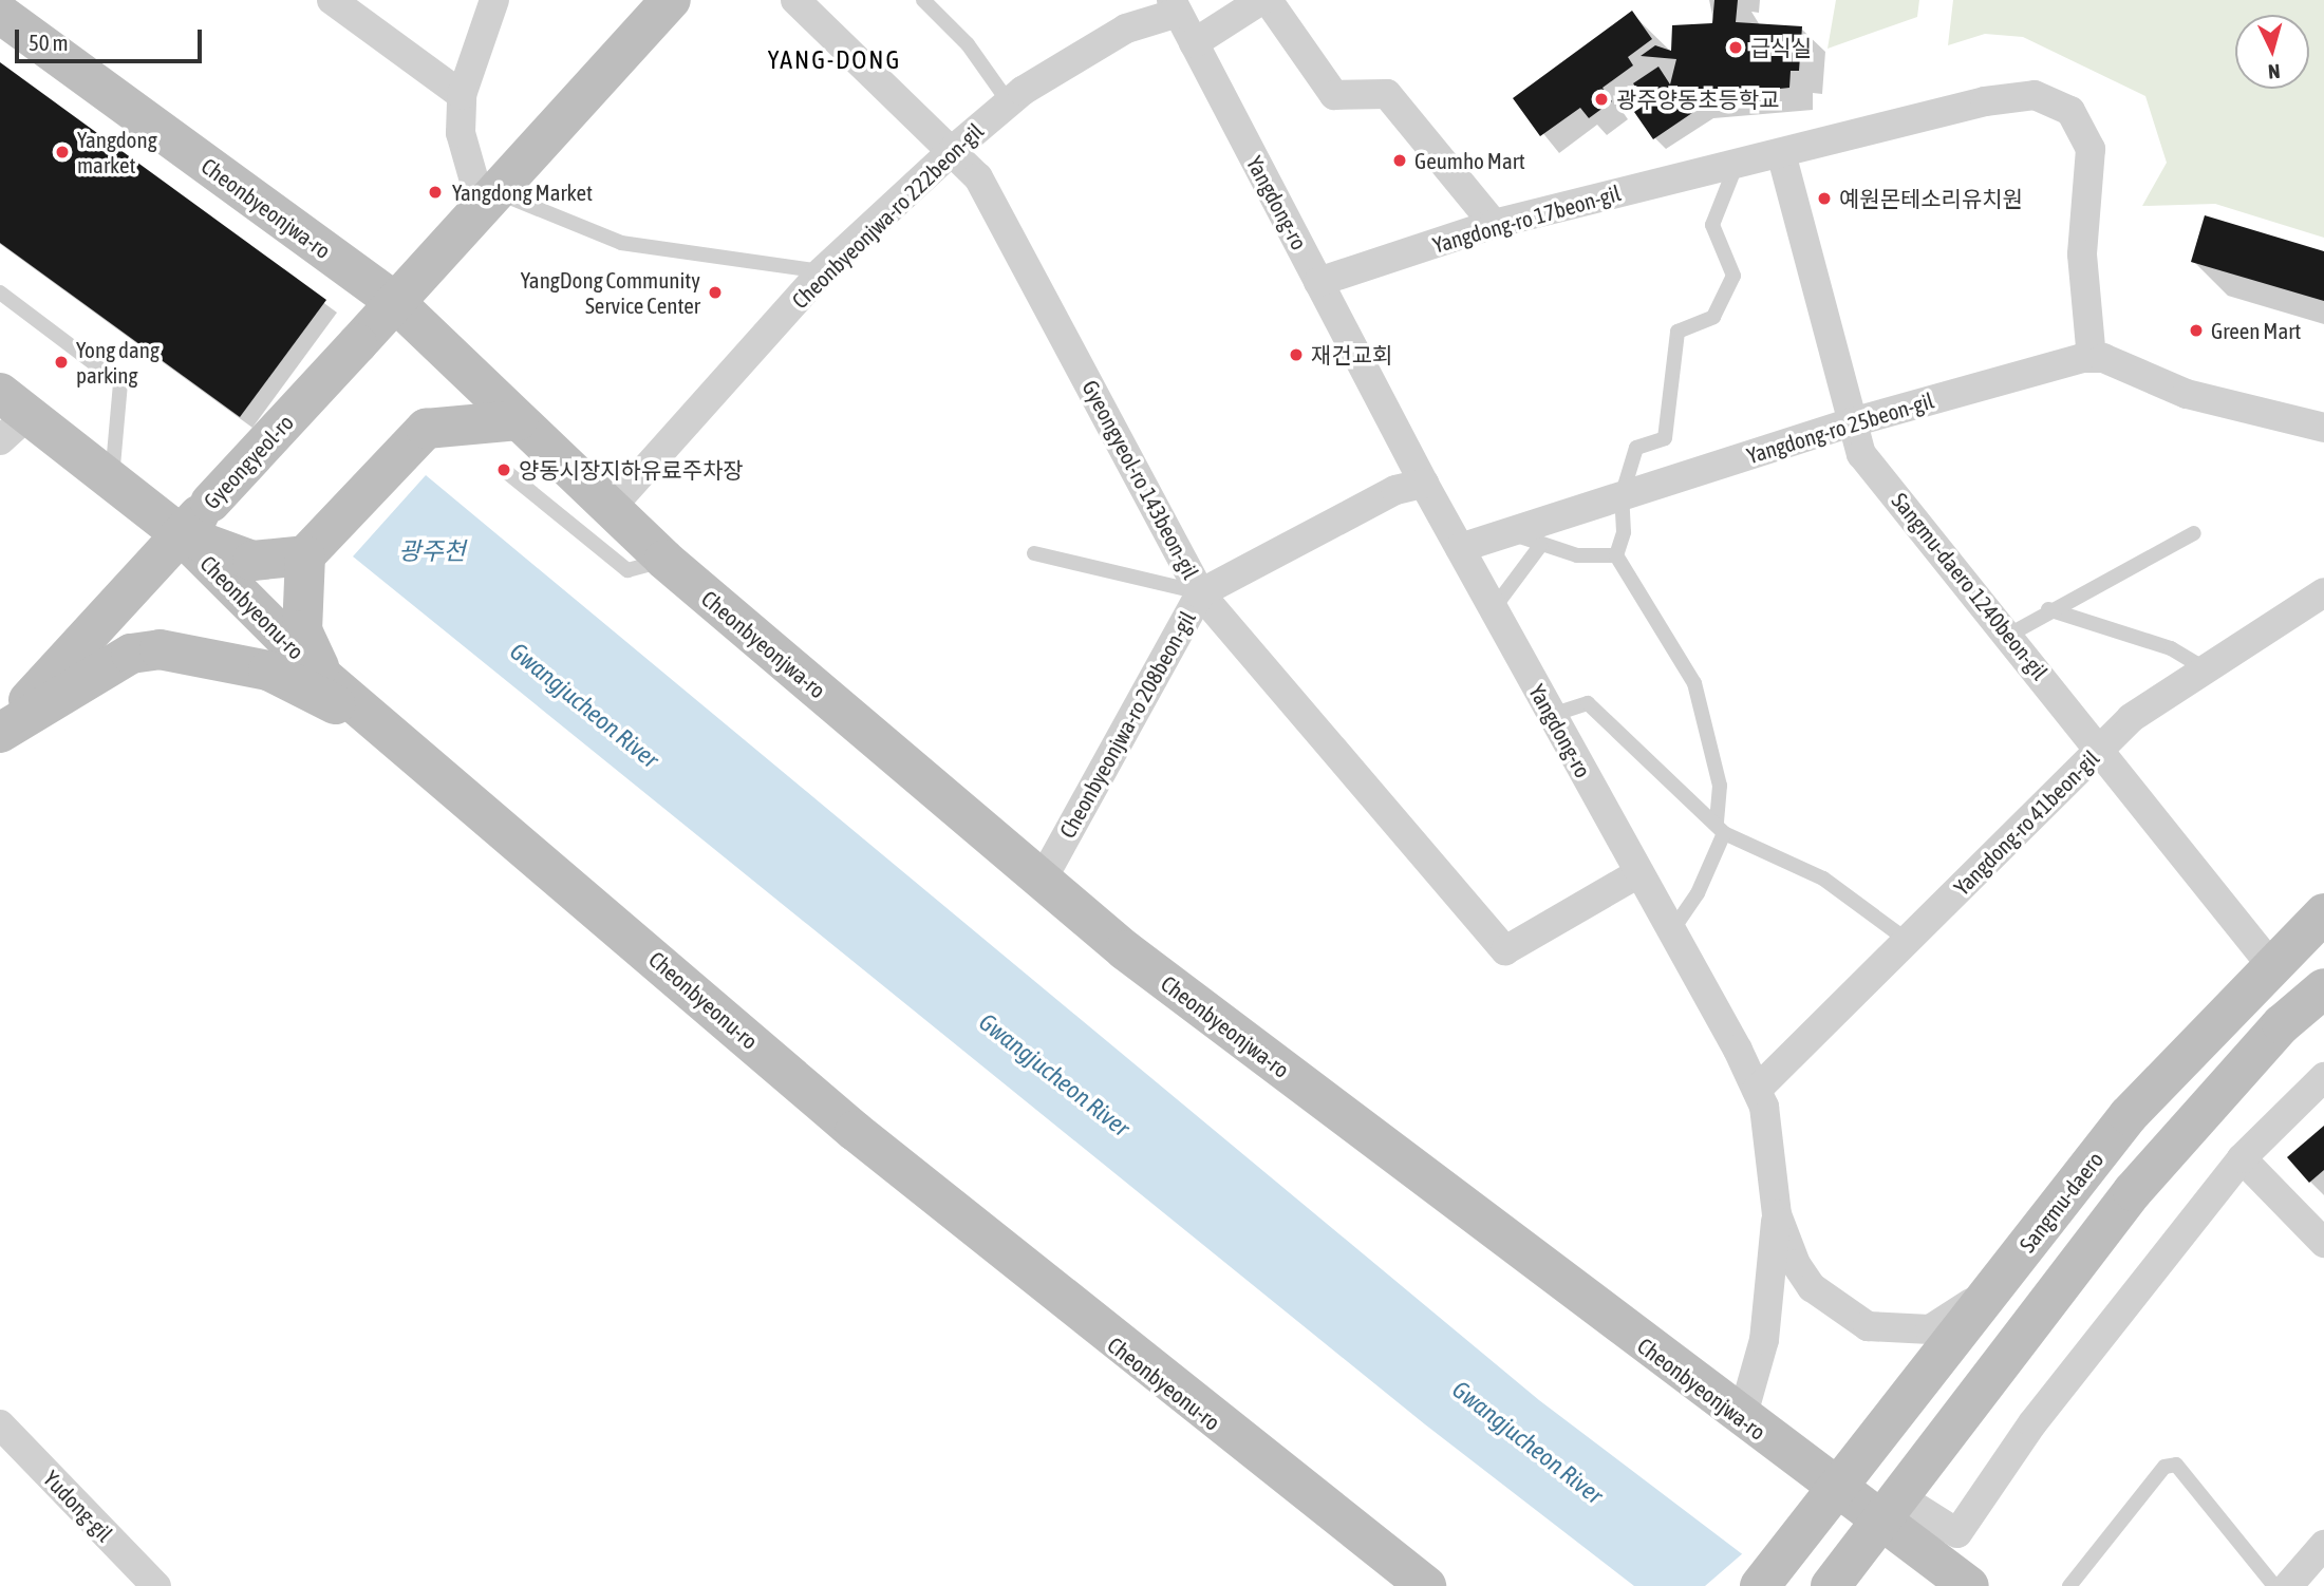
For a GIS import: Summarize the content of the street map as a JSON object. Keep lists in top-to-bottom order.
{
  "streets": {
    "street": [
      "Yangdong-ro",
      "Cheonbyeonjwa-ro",
      "Cheonbyeonjwa-ro 222beon-gil",
      "Yangdong-ro 17beon-gil",
      "Yangdong-ro 25beon-gil",
      "Gyeongyeol-ro",
      "Gyeongyeol-ro 143beon-gil",
      "Sangmu-daero 1240beon-gil",
      "Cheonbyeonu-ro",
      "Cheonbyeonjwa-ro 208beon-gil",
      "Yangdong-ro 41beon-gil",
      "Sangmu-daero",
      "Yudong-gil"
    ]
  },
  "crossings": [
    ["Yangdong-ro", "Cheonbyeonjwa-ro 222beon-gil"],
    ["Yangdong-ro", "Yangdong-ro 17beon-gil"],
    ["Yangdong-ro", "Yangdong-ro 25beon-gil"],
    ["Yangdong-ro", "Gyeongyeol-ro 143beon-gil"],
    ["Yangdong-ro", "Cheonbyeonjwa-ro 208beon-gil"],
    ["Yangdong-ro", "Yangdong-ro 41beon-gil"],
    ["Yangdong-ro", "Sangmu-daero"],
    ["Cheonbyeonjwa-ro", "Cheonbyeonjwa-ro 222beon-gil"],
    ["Cheonbyeonjwa-ro", "Gyeongyeol-ro"],
    ["Cheonbyeonjwa-ro", "Cheonbyeonjwa-ro 208beon-gil"],
    ["Cheonbyeonjwa-ro", "Sangmu-daero"],
    ["Cheonbyeonjwa-ro 222beon-gil", "Gyeongyeol-ro 143beon-gil"],
    ["Yangdong-ro 17beon-gil", "Yangdong-ro 25beon-gil"],
    ["Yangdong-ro 17beon-gil", "Sangmu-daero 1240beon-gil"],
    ["Yangdong-ro 25beon-gil", "Sangmu-daero 1240beon-gil"],
    ["Gyeongyeol-ro", "Cheonbyeonu-ro"],
    ["Gyeongyeol-ro 143beon-gil", "Cheonbyeonjwa-ro 208beon-gil"],
    ["Sangmu-daero 1240beon-gil", "Yangdong-ro 41beon-gil"],
    ["Sangmu-daero 1240beon-gil", "Sangmu-daero"]
  ],
  "districts": ["YANG-DONG"],
  "water": ["광주천", "Gwangjucheon River"],
  "places": [
    "급식실",
    "광주양동초등학교",
    "Yangdong market",
    "Geumho Mart",
    "Yangdong Market",
    "예원몬테소리유치원",
    "YangDong Community Service Center",
    "Green Mart",
    "재건교회",
    "Yong dang parking",
    "양동시장지하유료주차장"
  ],
  "scale_bar": "50 m",
  "north": "bottom"
}
